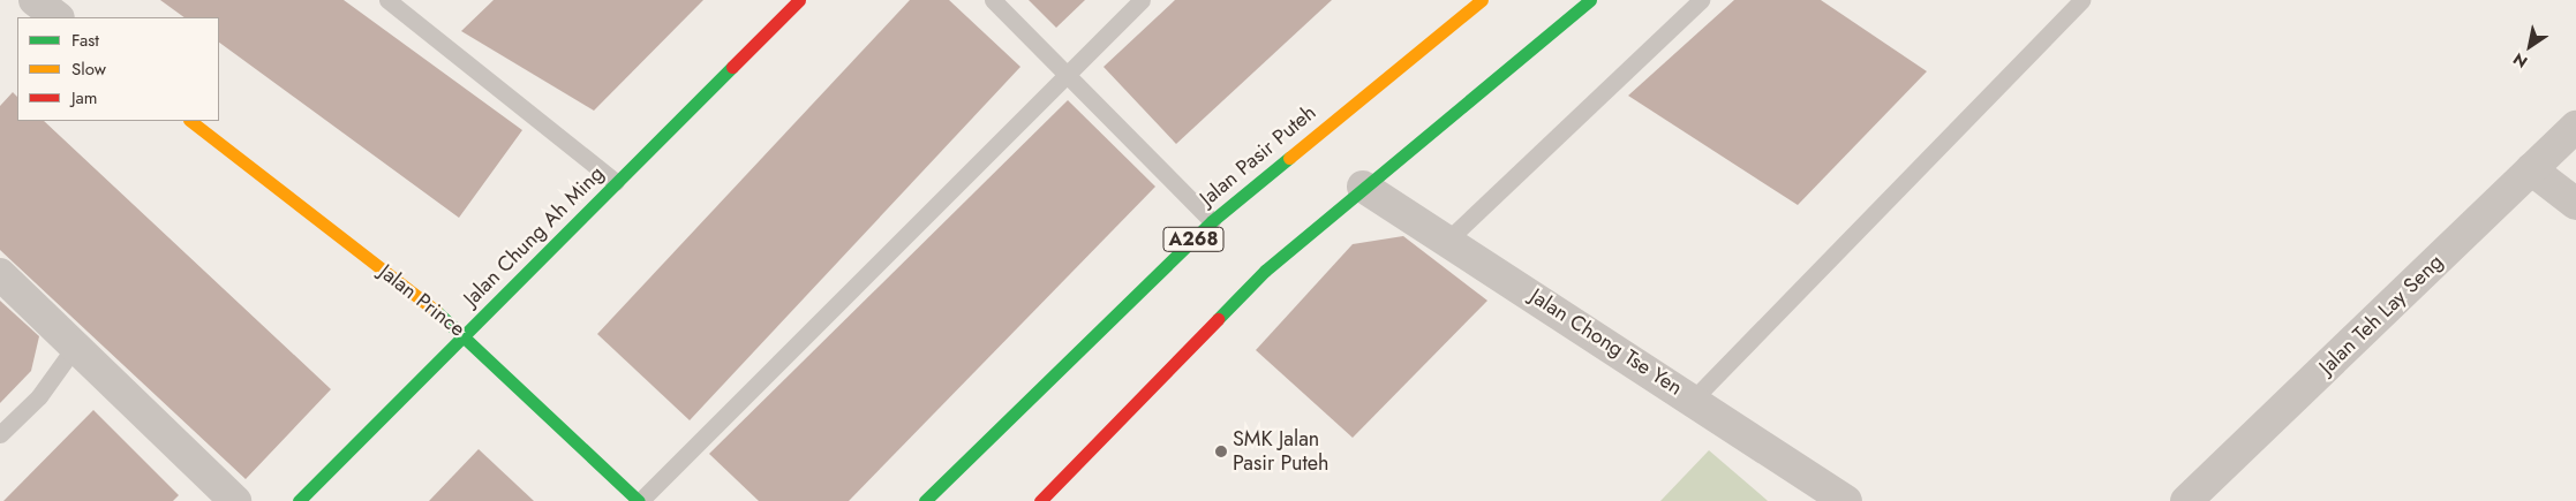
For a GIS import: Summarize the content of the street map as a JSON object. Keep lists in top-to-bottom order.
{
  "streets": {
    "main road": [
      "Jalan Pasir Puteh",
      "Jalan Chung Ah Ming",
      "A268",
      "Jalan Prince"
    ],
    "street": ["Jalan Teh Lay Seng", "Jalan Chong Tse Yen"]
  },
  "crossings": [
    ["Jalan Chung Ah Ming", "Jalan Prince"]
  ],
  "places": ["SMK Jalan Pasir Puteh"],
  "legend": ["Fast", "Slow", "Jam"],
  "north": "bottom left"
}
